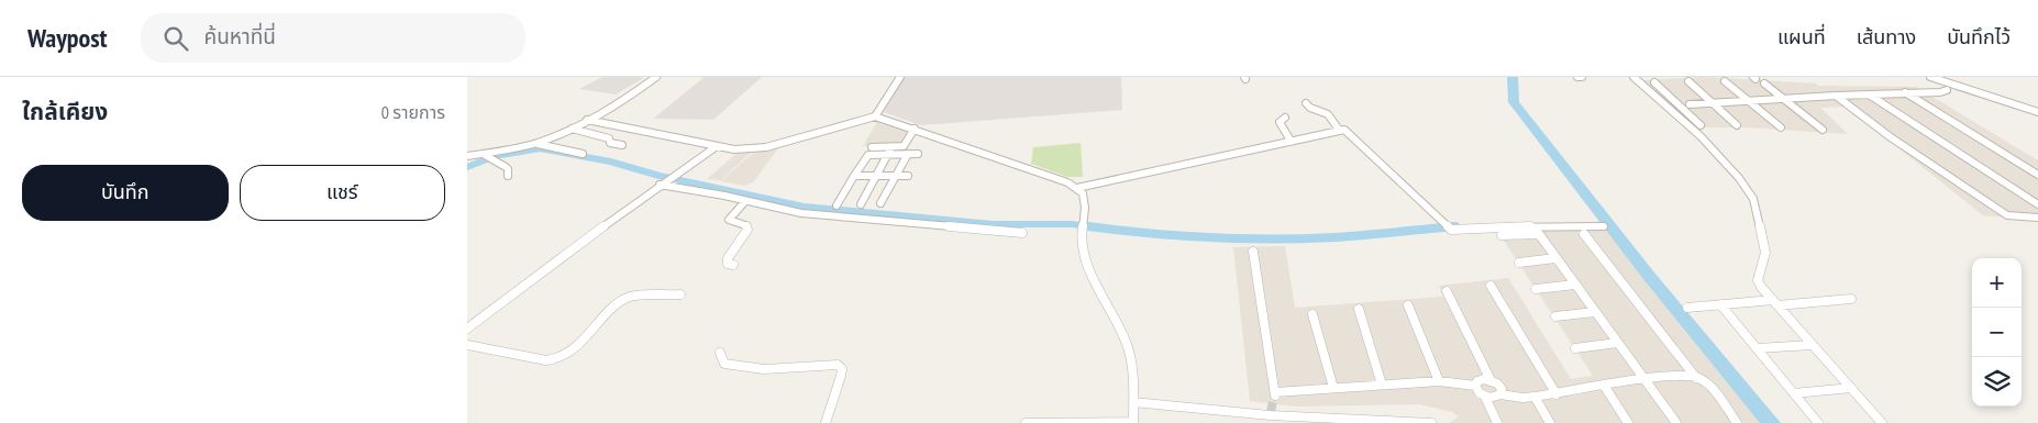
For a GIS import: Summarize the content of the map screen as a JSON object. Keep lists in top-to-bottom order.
{
  "page": {
    "header": "Waypost",
    "search": "ค้นหาที่นี่",
    "nav": ["แผนที่", "เส้นทาง", "บันทึกไว้"],
    "heading": ["ใกล้เคียง", "0 รายการ"],
    "buttons": ["บันทึก", "แชร์"],
    "map_buttons": ["+", "−"]
  }
}
